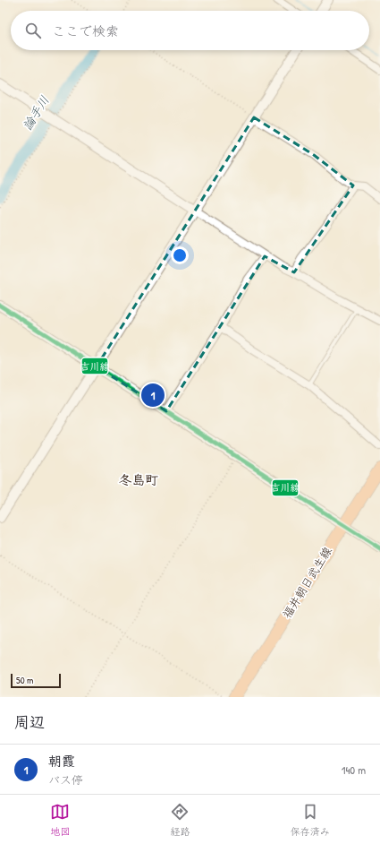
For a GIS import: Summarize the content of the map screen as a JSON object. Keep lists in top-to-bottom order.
{
  "streets": {
    "main road": ["福井朝日武生線"]
  },
  "districts": ["冬島町"],
  "water": ["論手川"],
  "lines": ["transit line 吉川線"],
  "scale_bar": "50 m",
  "page": {
    "search": "ここで検索",
    "pins": "1",
    "scale": "50 m",
    "heading": "周辺",
    "list": [
      {
        "mark": "1",
        "name": "朝霞",
        "note": "バス停",
        "value": "140 m"
      }
    ],
    "nav": ["地図", "経路", "保存済み"]
  }
}
